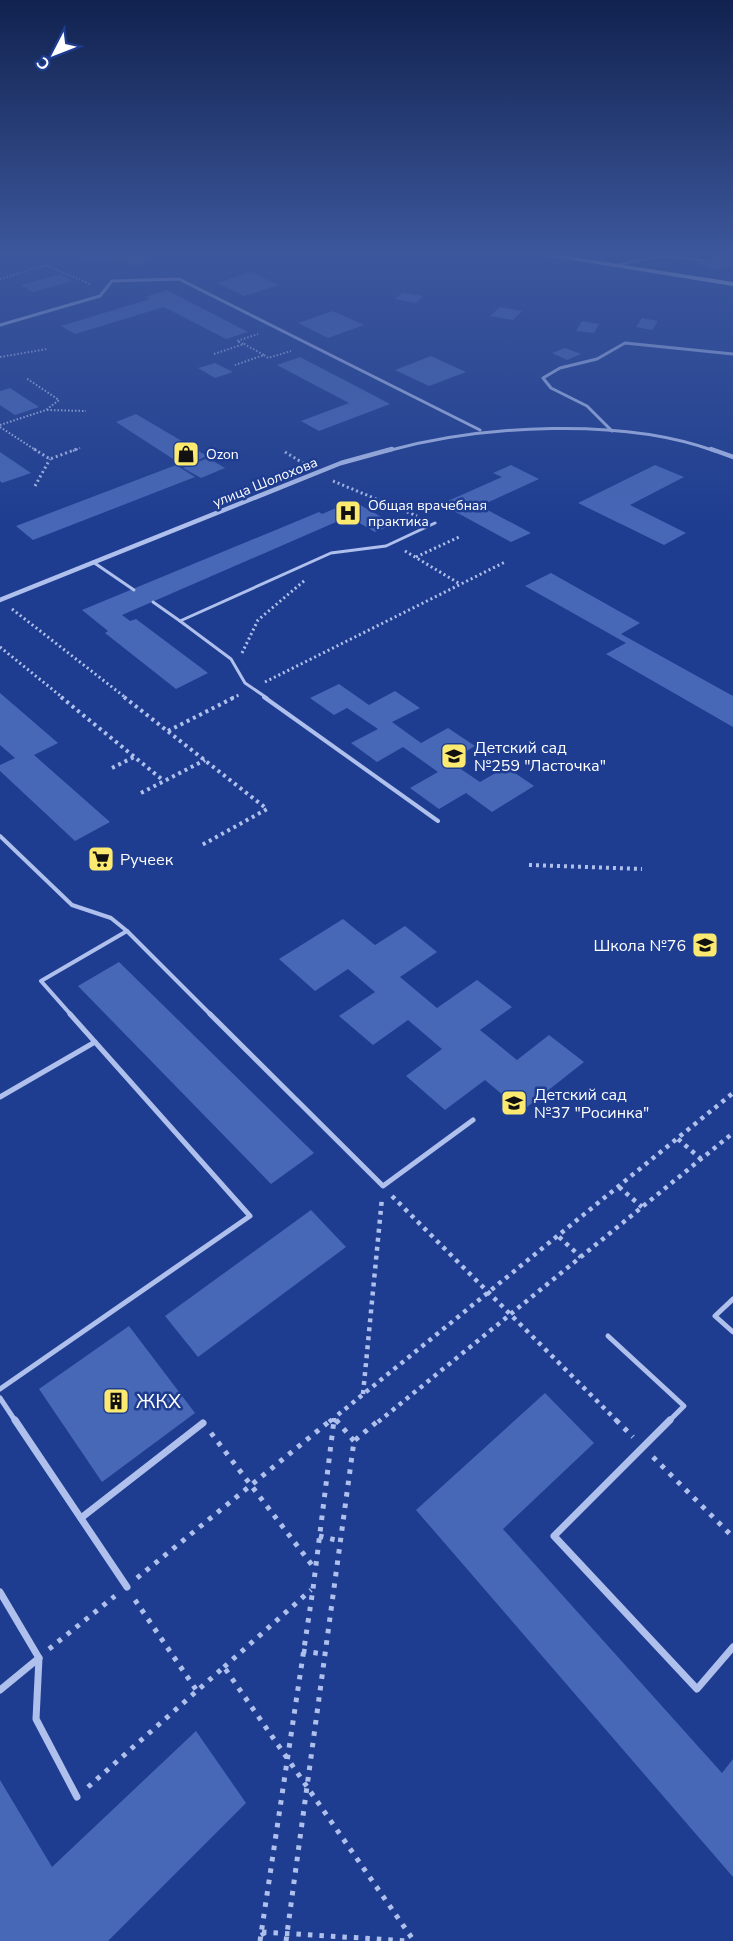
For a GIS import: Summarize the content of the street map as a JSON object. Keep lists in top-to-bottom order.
{
  "streets": {
    "street": ["улица Шолохова"]
  },
  "places": {
    "shop": ["Ozon"],
    "hospital": ["Общая врачебная практика"],
    "school or university": ["Детский сад №259 \"Ласточка\"", "Школа №76", "Детский сад №37 \"Росинка\""],
    "supermarket": ["Ручеек"],
    "building": ["ЖКХ"]
  },
  "north": "bottom left"
}
